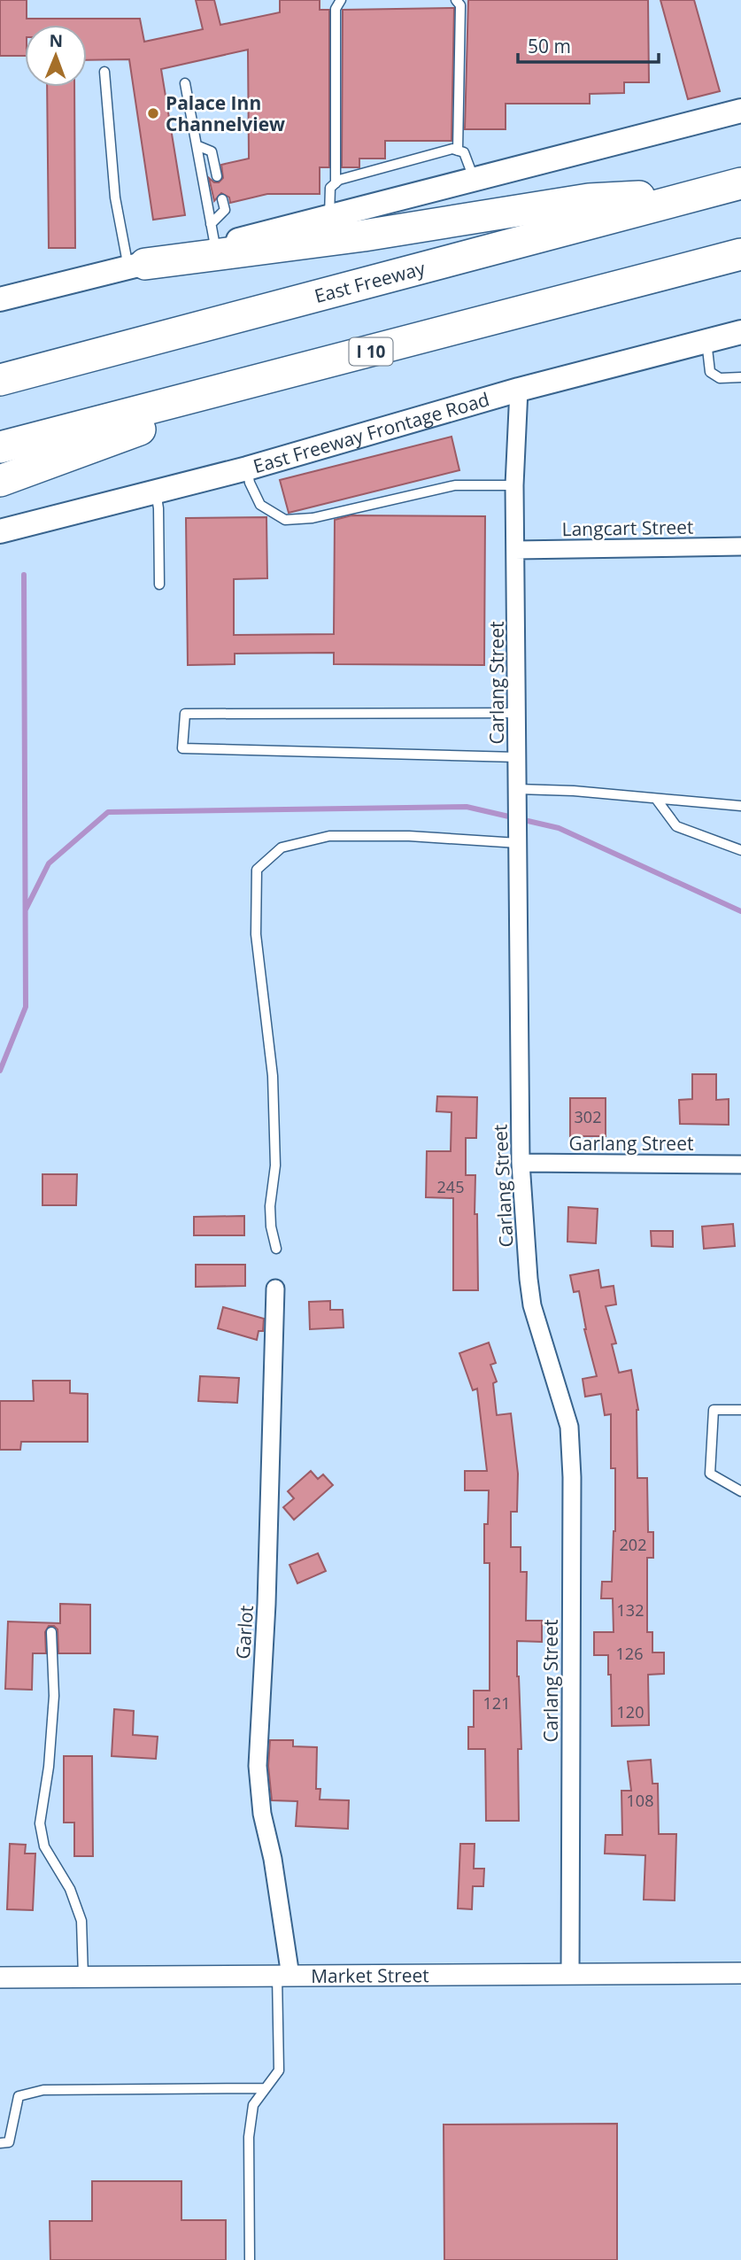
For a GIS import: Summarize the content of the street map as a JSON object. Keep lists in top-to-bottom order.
{
  "streets": {
    "highway": ["East Freeway", "I 10"],
    "main road": ["East Freeway Frontage Road"],
    "street": [
      "Langcart Street",
      "Carlang Street",
      "Garlang Street",
      "Garlot",
      "Market Street"
    ]
  },
  "crossings": [
    ["East Freeway Frontage Road", "Carlang Street"],
    ["Langcart Street", "Carlang Street"],
    ["Carlang Street", "Garlang Street"],
    ["Carlang Street", "Market Street"],
    ["Garlot", "Market Street"]
  ],
  "places": ["Palace Inn Channelview"],
  "house_numbers": [
    "302",
    "245",
    "202",
    "132",
    "126",
    "121",
    "120",
    "108"
  ],
  "scale_bar": "50 m",
  "north": "top"
}
